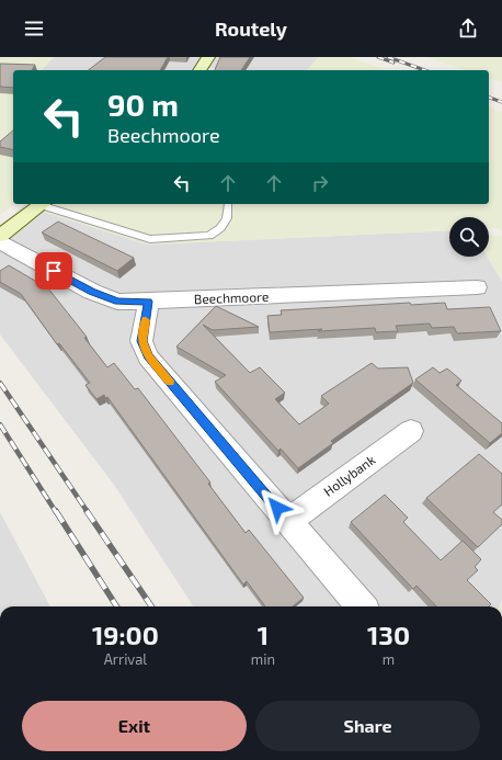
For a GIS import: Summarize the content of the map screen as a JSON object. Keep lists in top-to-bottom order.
{
  "streets": {
    "street": ["Beechmoore", "Hollybank"]
  },
  "page": {
    "header": "Routely",
    "turn": ["90 m", "Beechmoore"],
    "eta": [
      "19:00",
      "Arrival",
      "1",
      "min",
      "130",
      "m"
    ],
    "buttons": ["Exit", "Share"]
  }
}
